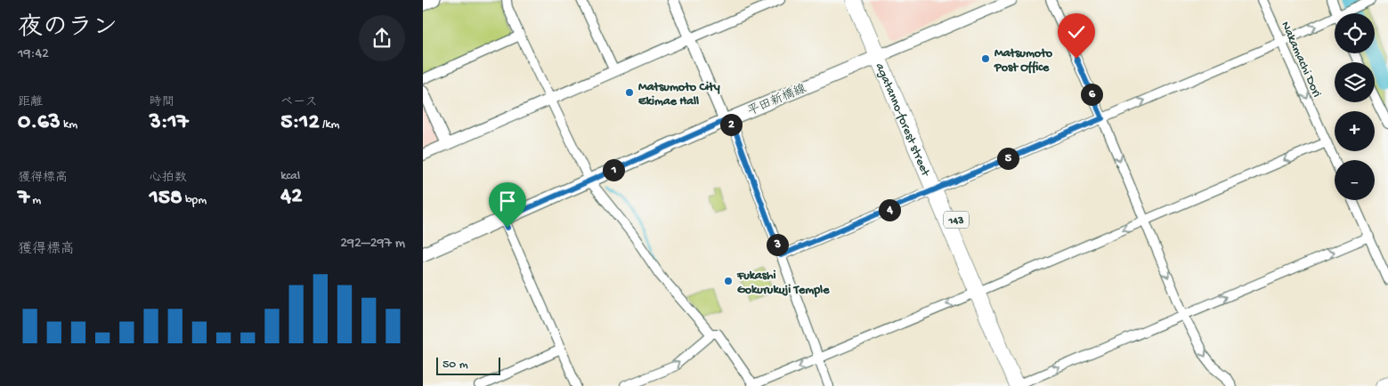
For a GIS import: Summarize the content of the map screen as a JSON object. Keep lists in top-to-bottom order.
{
  "streets": {
    "highway": ["agatanno-forest street", "143"],
    "main road": ["平田新橋線"],
    "street": ["Nakamachi Dori"]
  },
  "crossings": [
    ["平田新橋線", "agatanno-forest street"]
  ],
  "one_way": ["Nakamachi Dori"],
  "places": ["Matsumoto Post Office", "Matsumoto City Ekimae Hall", "Fukashi Gokurukuji Temple"],
  "scale_bar": "50 m",
  "page": {
    "heading": ["夜のラン", "19:42"],
    "map_buttons": ["+", "−"],
    "stats": [
      ["距離", "0.63 km"],
      ["時間", "3:17"],
      ["ペース", "5:12 /km"],
      ["獲得標高", "7 m"],
      ["心拍数", "158 bpm"],
      ["kcal", "42"]
    ],
    "pins": [
      "6",
      "2",
      "5",
      "1",
      "4",
      "3"
    ],
    "chart": ["獲得標高", "292–297 m"],
    "scale": "50 m"
  }
}
